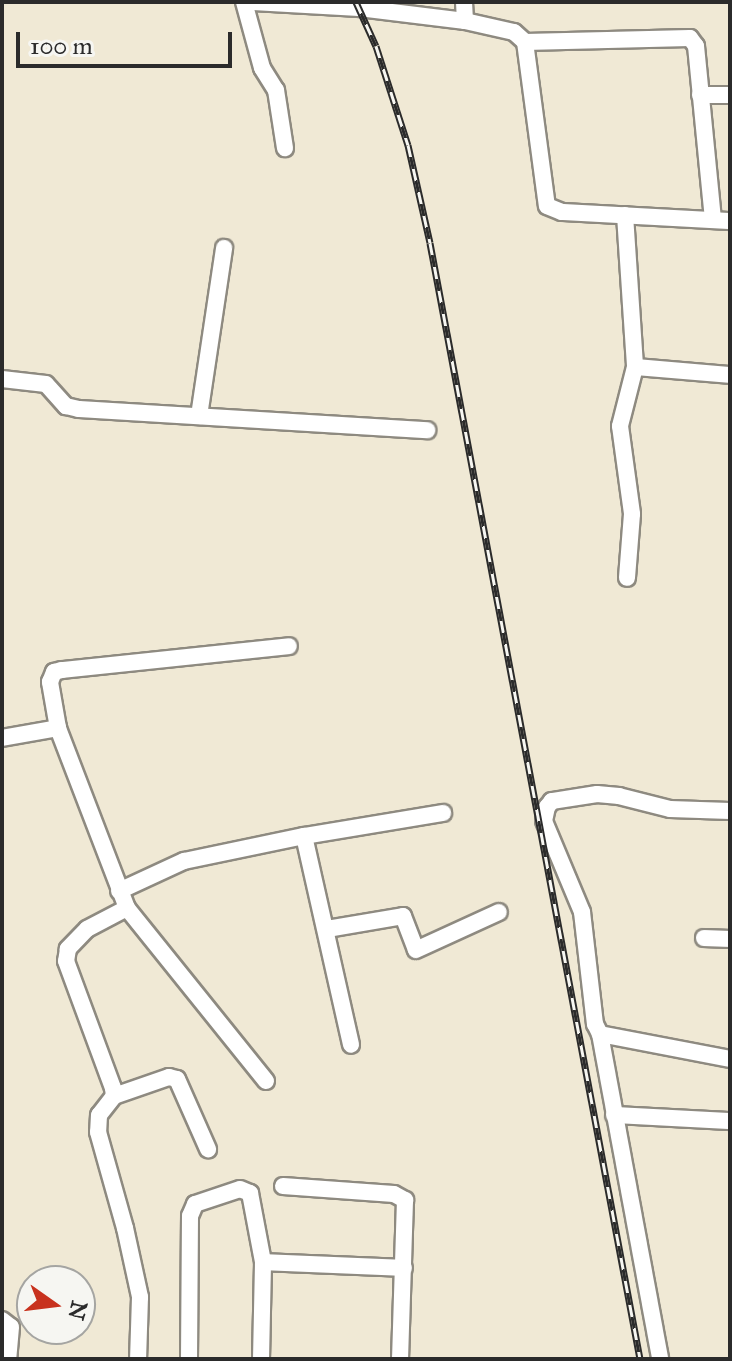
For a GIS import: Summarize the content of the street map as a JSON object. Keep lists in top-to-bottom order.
{
  "scale_bar": "100 m",
  "north": "right"
}
